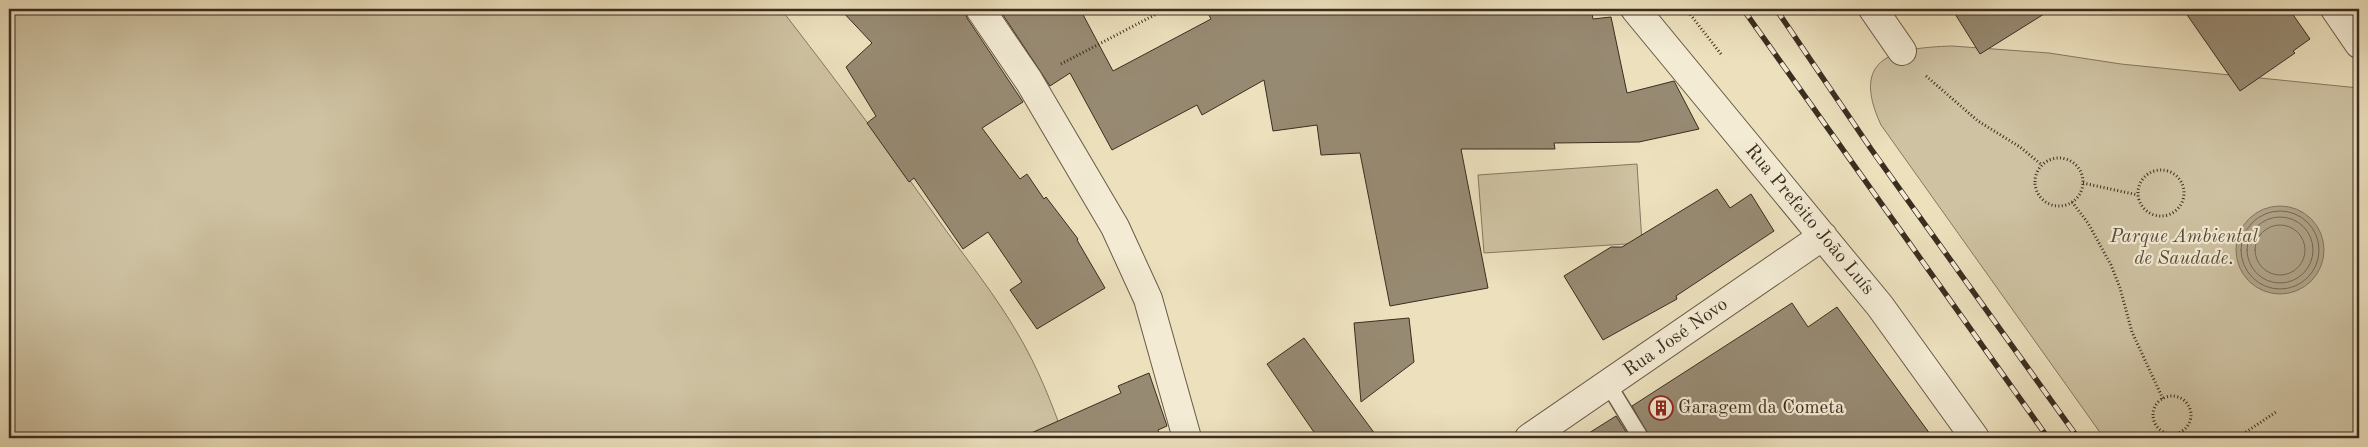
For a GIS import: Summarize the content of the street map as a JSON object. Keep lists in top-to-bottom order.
{
  "streets": {
    "street": ["Rua Prefeito João Luís", "Rua José Novo"]
  },
  "crossings": [
    ["Rua Prefeito João Luís", "Rua José Novo"]
  ],
  "parks": ["Parque Ambiental de Saudade."],
  "places": {
    "building": ["Garagem da Cometa"]
  }
}
